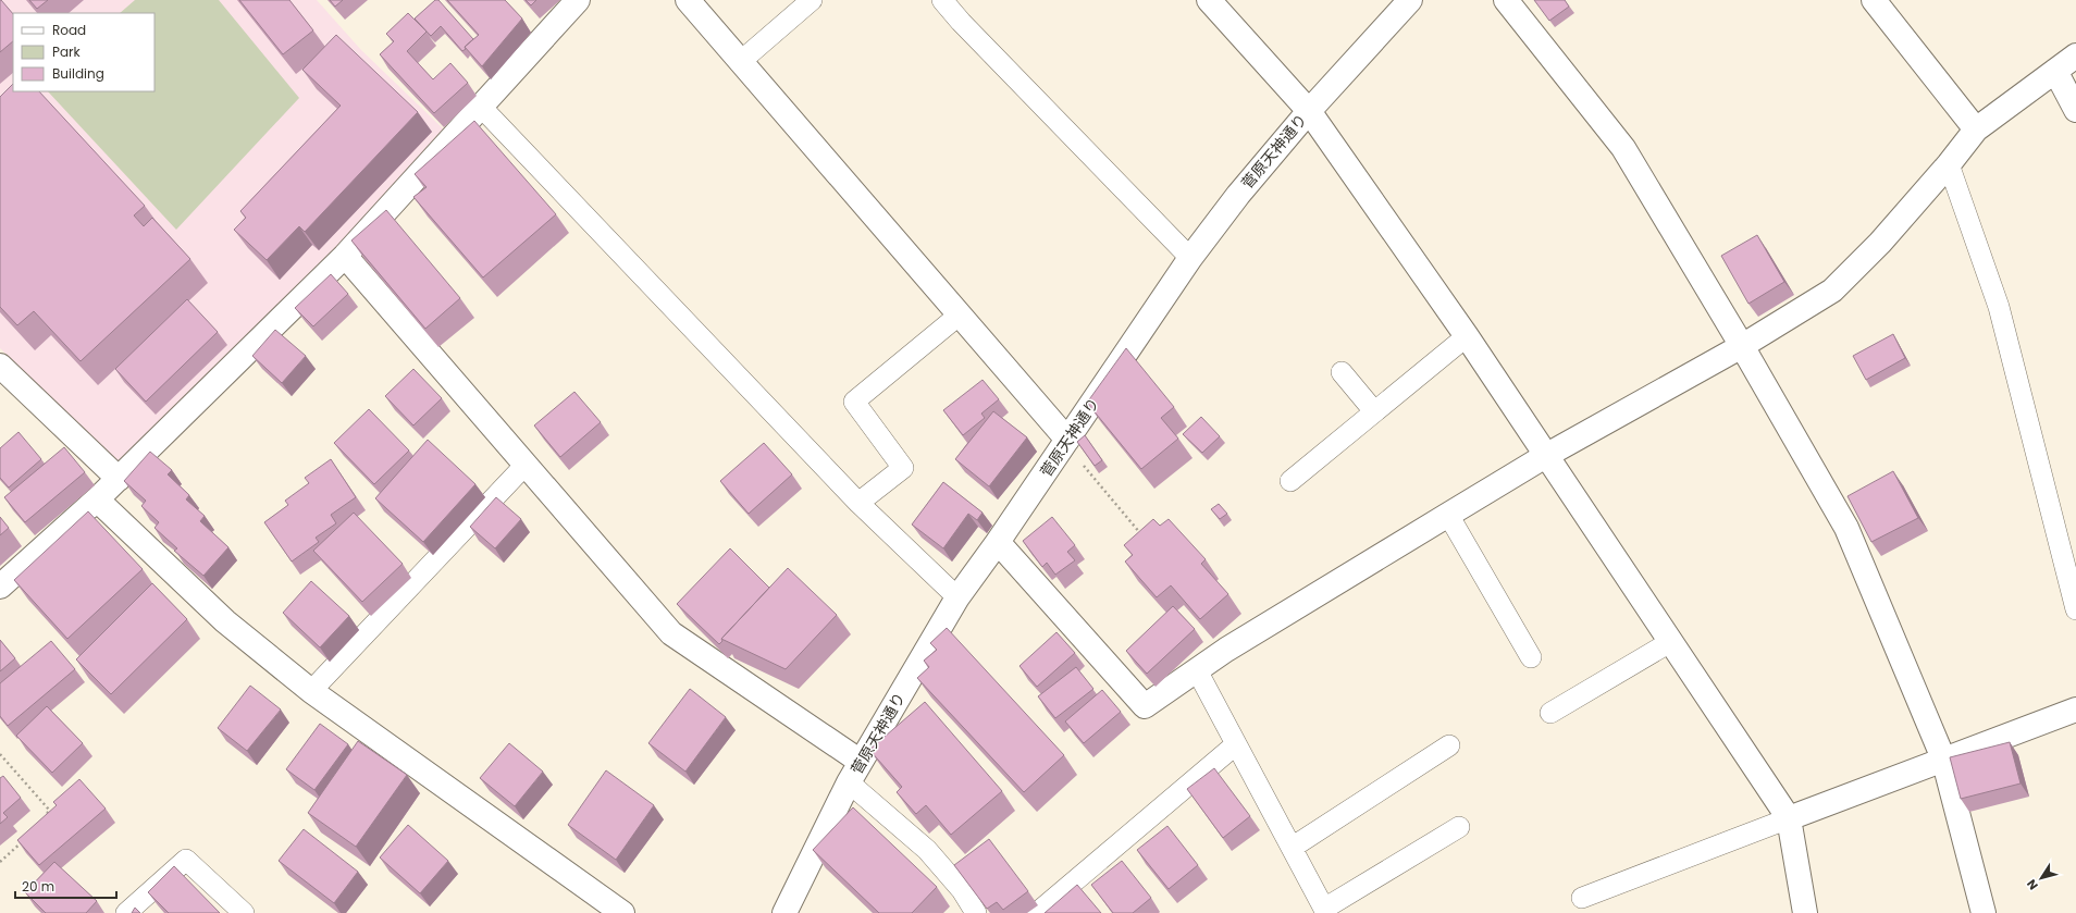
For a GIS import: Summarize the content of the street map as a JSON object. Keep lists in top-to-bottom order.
{
  "streets": {
    "street": ["菅原天神通り"]
  },
  "legend": ["Road", "Park", "Building"],
  "scale_bar": "20 m",
  "north": "bottom left"
}
